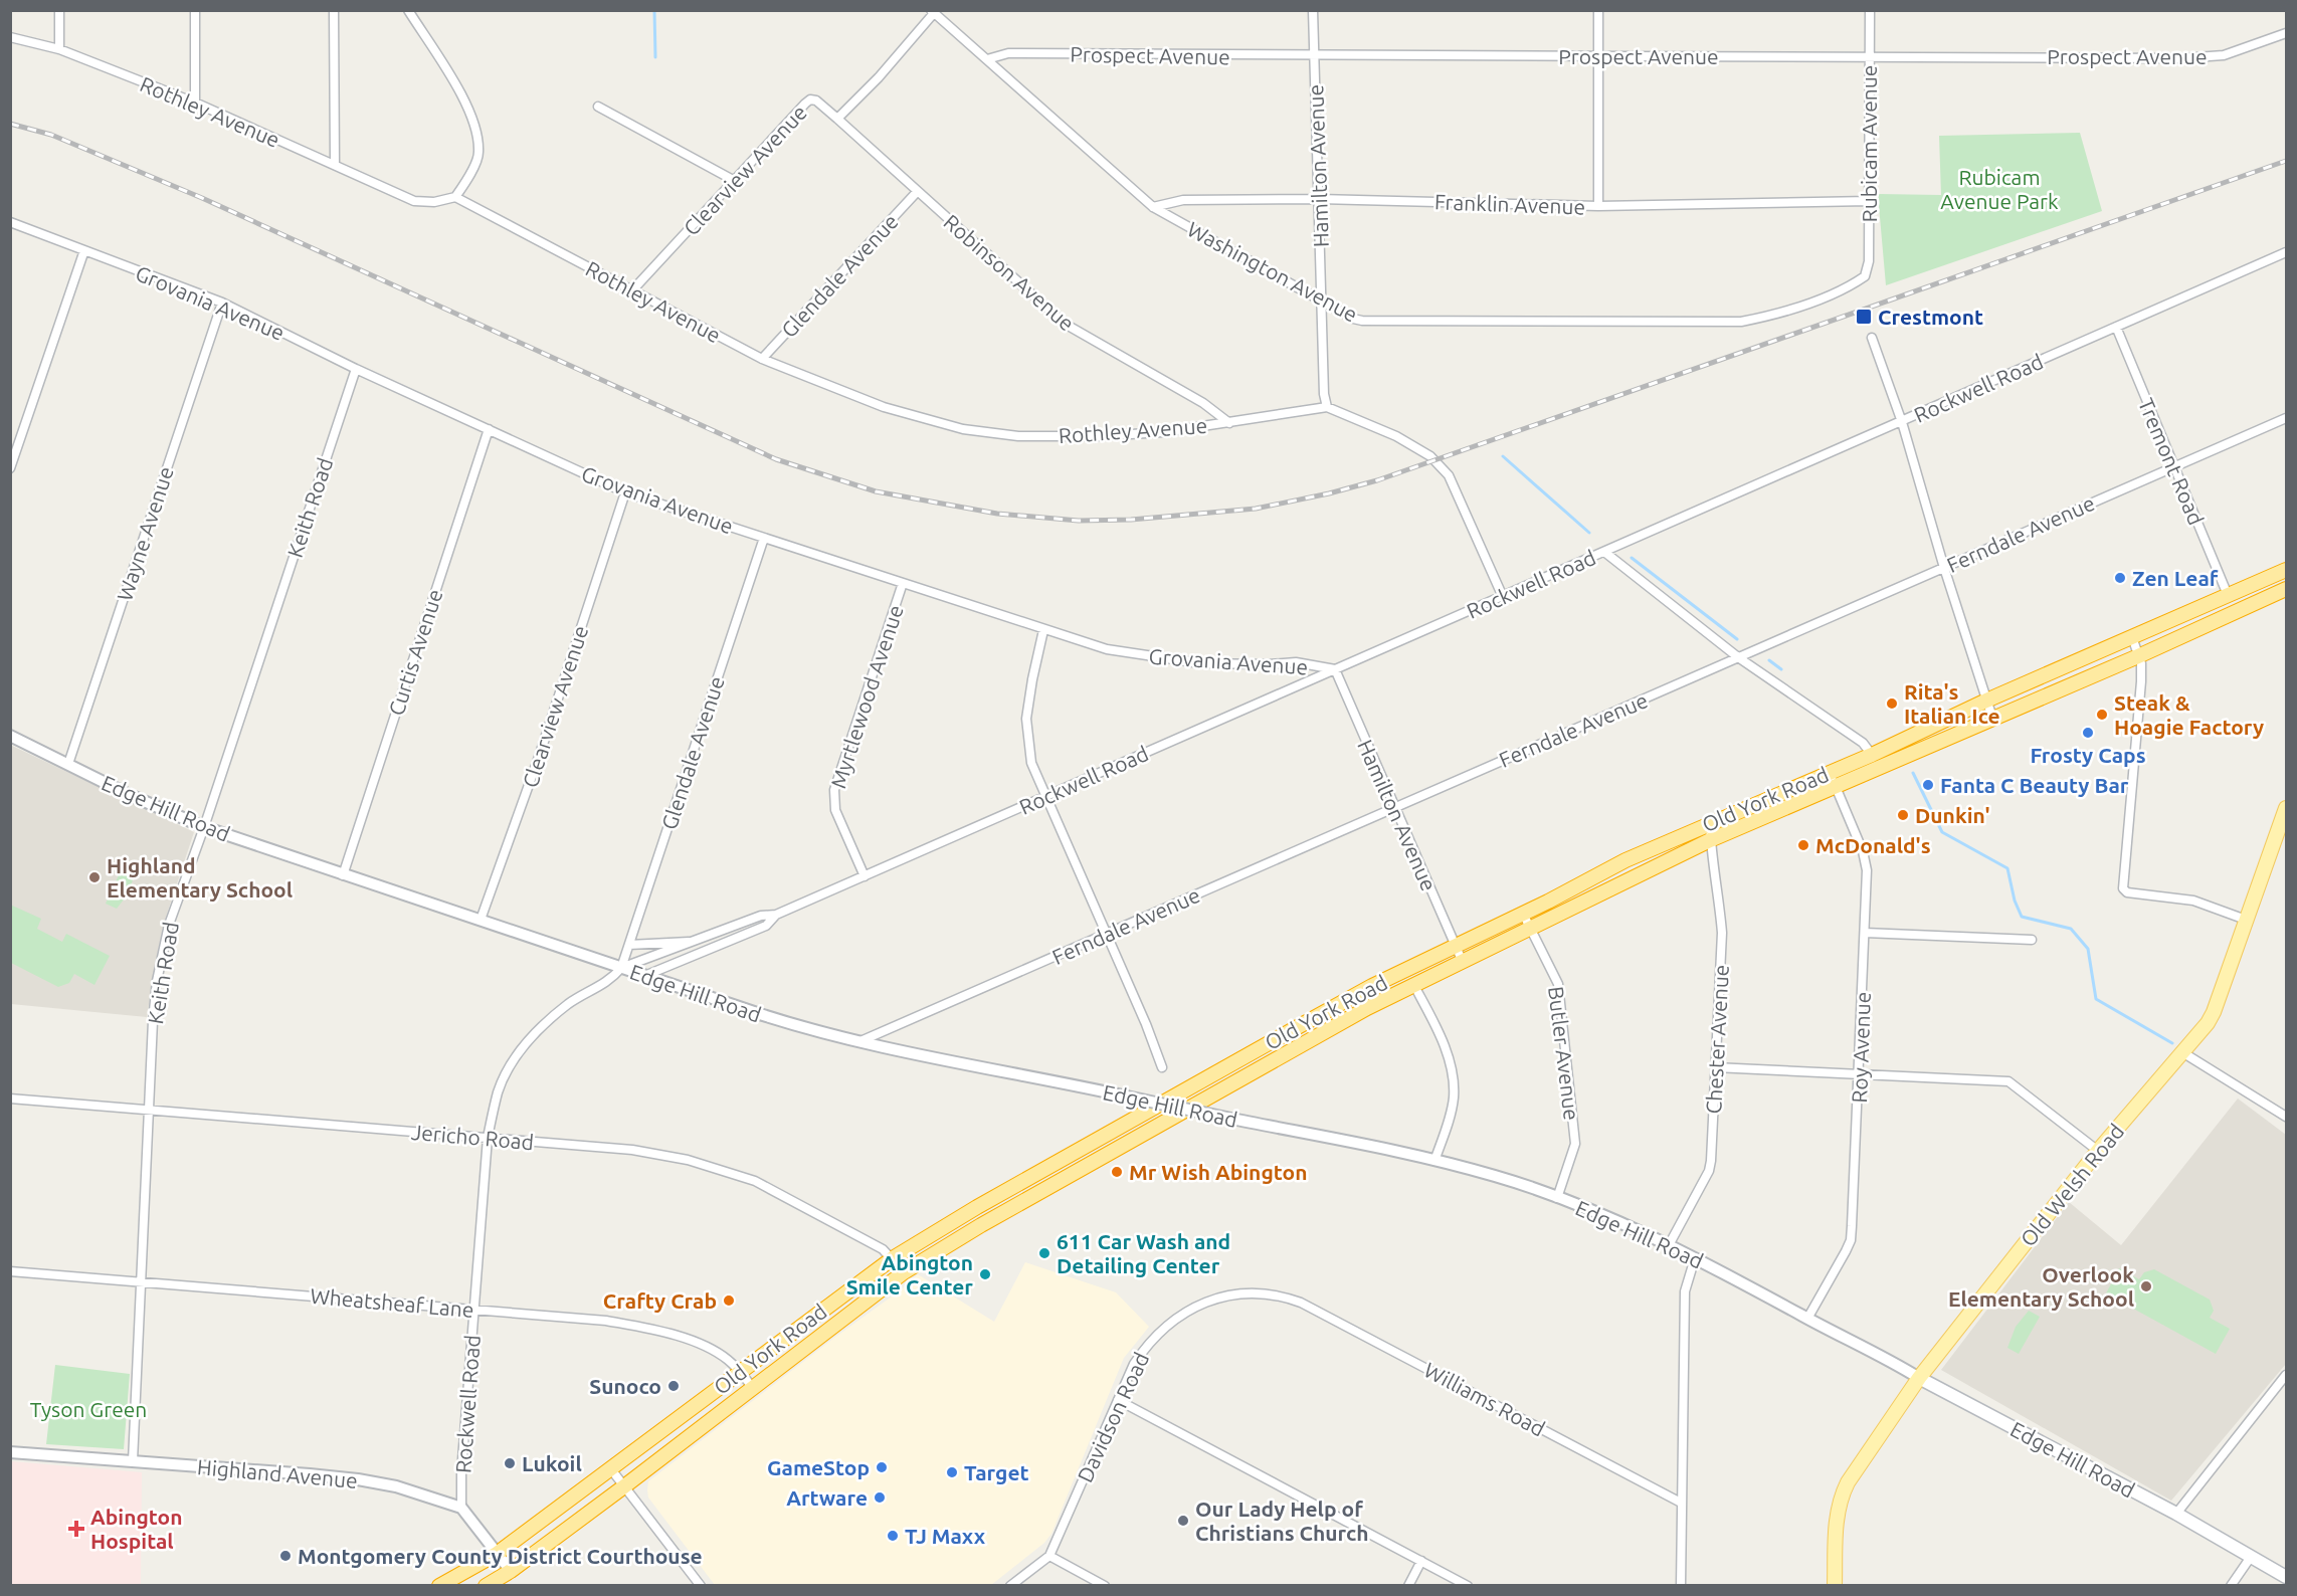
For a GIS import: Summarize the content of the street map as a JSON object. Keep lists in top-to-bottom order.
{
  "streets": {
    "highway": ["Old York Road"],
    "main road": ["Edge Hill Road", "Old Welsh Road"],
    "street": [
      "Prospect Avenue",
      "Rothley Avenue",
      "Rubicam Avenue",
      "Hamilton Avenue",
      "Clearview Avenue",
      "Franklin Avenue",
      "Washington Avenue",
      "Robinson Avenue",
      "Glendale Avenue",
      "Grovania Avenue",
      "Rockwell Road",
      "Tremont Road",
      "Keith Road",
      "Wayne Avenue",
      "Ferndale Avenue",
      "Curtis Avenue",
      "Myrtlewood Avenue",
      "Chester Avenue",
      "Roy Avenue",
      "Butler Avenue",
      "Jericho Road",
      "Wheatsheaf Lane",
      "Williams Road",
      "Davidson Road",
      "Highland Avenue"
    ]
  },
  "crossings": [
    ["Prospect Avenue", "Rubicam Avenue"],
    ["Prospect Avenue", "Hamilton Avenue"],
    ["Prospect Avenue", "Washington Avenue"],
    ["Rothley Avenue", "Hamilton Avenue"],
    ["Rothley Avenue", "Clearview Avenue"],
    ["Rothley Avenue", "Robinson Avenue"],
    ["Rothley Avenue", "Glendale Avenue"],
    ["Rubicam Avenue", "Franklin Avenue"],
    ["Rubicam Avenue", "Washington Avenue"],
    ["Hamilton Avenue", "Franklin Avenue"],
    ["Hamilton Avenue", "Washington Avenue"],
    ["Hamilton Avenue", "Grovania Avenue"],
    ["Hamilton Avenue", "Rockwell Road"],
    ["Hamilton Avenue", "Ferndale Avenue"],
    ["Hamilton Avenue", "Old York Road"],
    ["Clearview Avenue", "Washington Avenue"],
    ["Clearview Avenue", "Robinson Avenue"],
    ["Clearview Avenue", "Grovania Avenue"],
    ["Clearview Avenue", "Edge Hill Road"],
    ["Franklin Avenue", "Washington Avenue"],
    ["Robinson Avenue", "Glendale Avenue"],
    ["Glendale Avenue", "Grovania Avenue"],
    ["Glendale Avenue", "Rockwell Road"],
    ["Glendale Avenue", "Edge Hill Road"],
    ["Grovania Avenue", "Rockwell Road"],
    ["Grovania Avenue", "Keith Road"],
    ["Grovania Avenue", "Wayne Avenue"],
    ["Grovania Avenue", "Curtis Avenue"],
    ["Grovania Avenue", "Myrtlewood Avenue"],
    ["Rockwell Road", "Tremont Road"],
    ["Rockwell Road", "Myrtlewood Avenue"],
    ["Rockwell Road", "Edge Hill Road"],
    ["Rockwell Road", "Jericho Road"],
    ["Rockwell Road", "Wheatsheaf Lane"],
    ["Rockwell Road", "Highland Avenue"],
    ["Tremont Road", "Ferndale Avenue"],
    ["Tremont Road", "Old York Road"],
    ["Keith Road", "Edge Hill Road"],
    ["Keith Road", "Jericho Road"],
    ["Keith Road", "Wheatsheaf Lane"],
    ["Keith Road", "Highland Avenue"],
    ["Wayne Avenue", "Edge Hill Road"],
    ["Ferndale Avenue", "Edge Hill Road"],
    ["Curtis Avenue", "Edge Hill Road"],
    ["Old York Road", "Chester Avenue"],
    ["Old York Road", "Roy Avenue"],
    ["Old York Road", "Butler Avenue"],
    ["Old York Road", "Jericho Road"],
    ["Old York Road", "Wheatsheaf Lane"],
    ["Edge Hill Road", "Chester Avenue"],
    ["Edge Hill Road", "Roy Avenue"],
    ["Edge Hill Road", "Butler Avenue"],
    ["Edge Hill Road", "Old Welsh Road"],
    ["Williams Road", "Davidson Road"]
  ],
  "parks": ["Rubicam Avenue Park", "Tyson Green"],
  "places": {
    "transit": ["Crestmont"],
    "other": [
      "Zen Leaf",
      "Rita's Italian Ice",
      "Steak & Hoagie Factory",
      "Frosty Caps",
      "Fanta C Beauty Bar",
      "Dunkin'",
      "McDonald's",
      "Highland Elementary School",
      "Mr Wish Abington",
      "611 Car Wash and Detailing Center",
      "Abington Smile Center",
      "Overlook Elementary School",
      "Crafty Crab",
      "Sunoco",
      "Lukoil",
      "GameStop",
      "Target",
      "Artware",
      "Our Lady Help of Christians Church",
      "TJ Maxx",
      "Montgomery County District Courthouse"
    ],
    "health": ["Abington Hospital"]
  }
}
